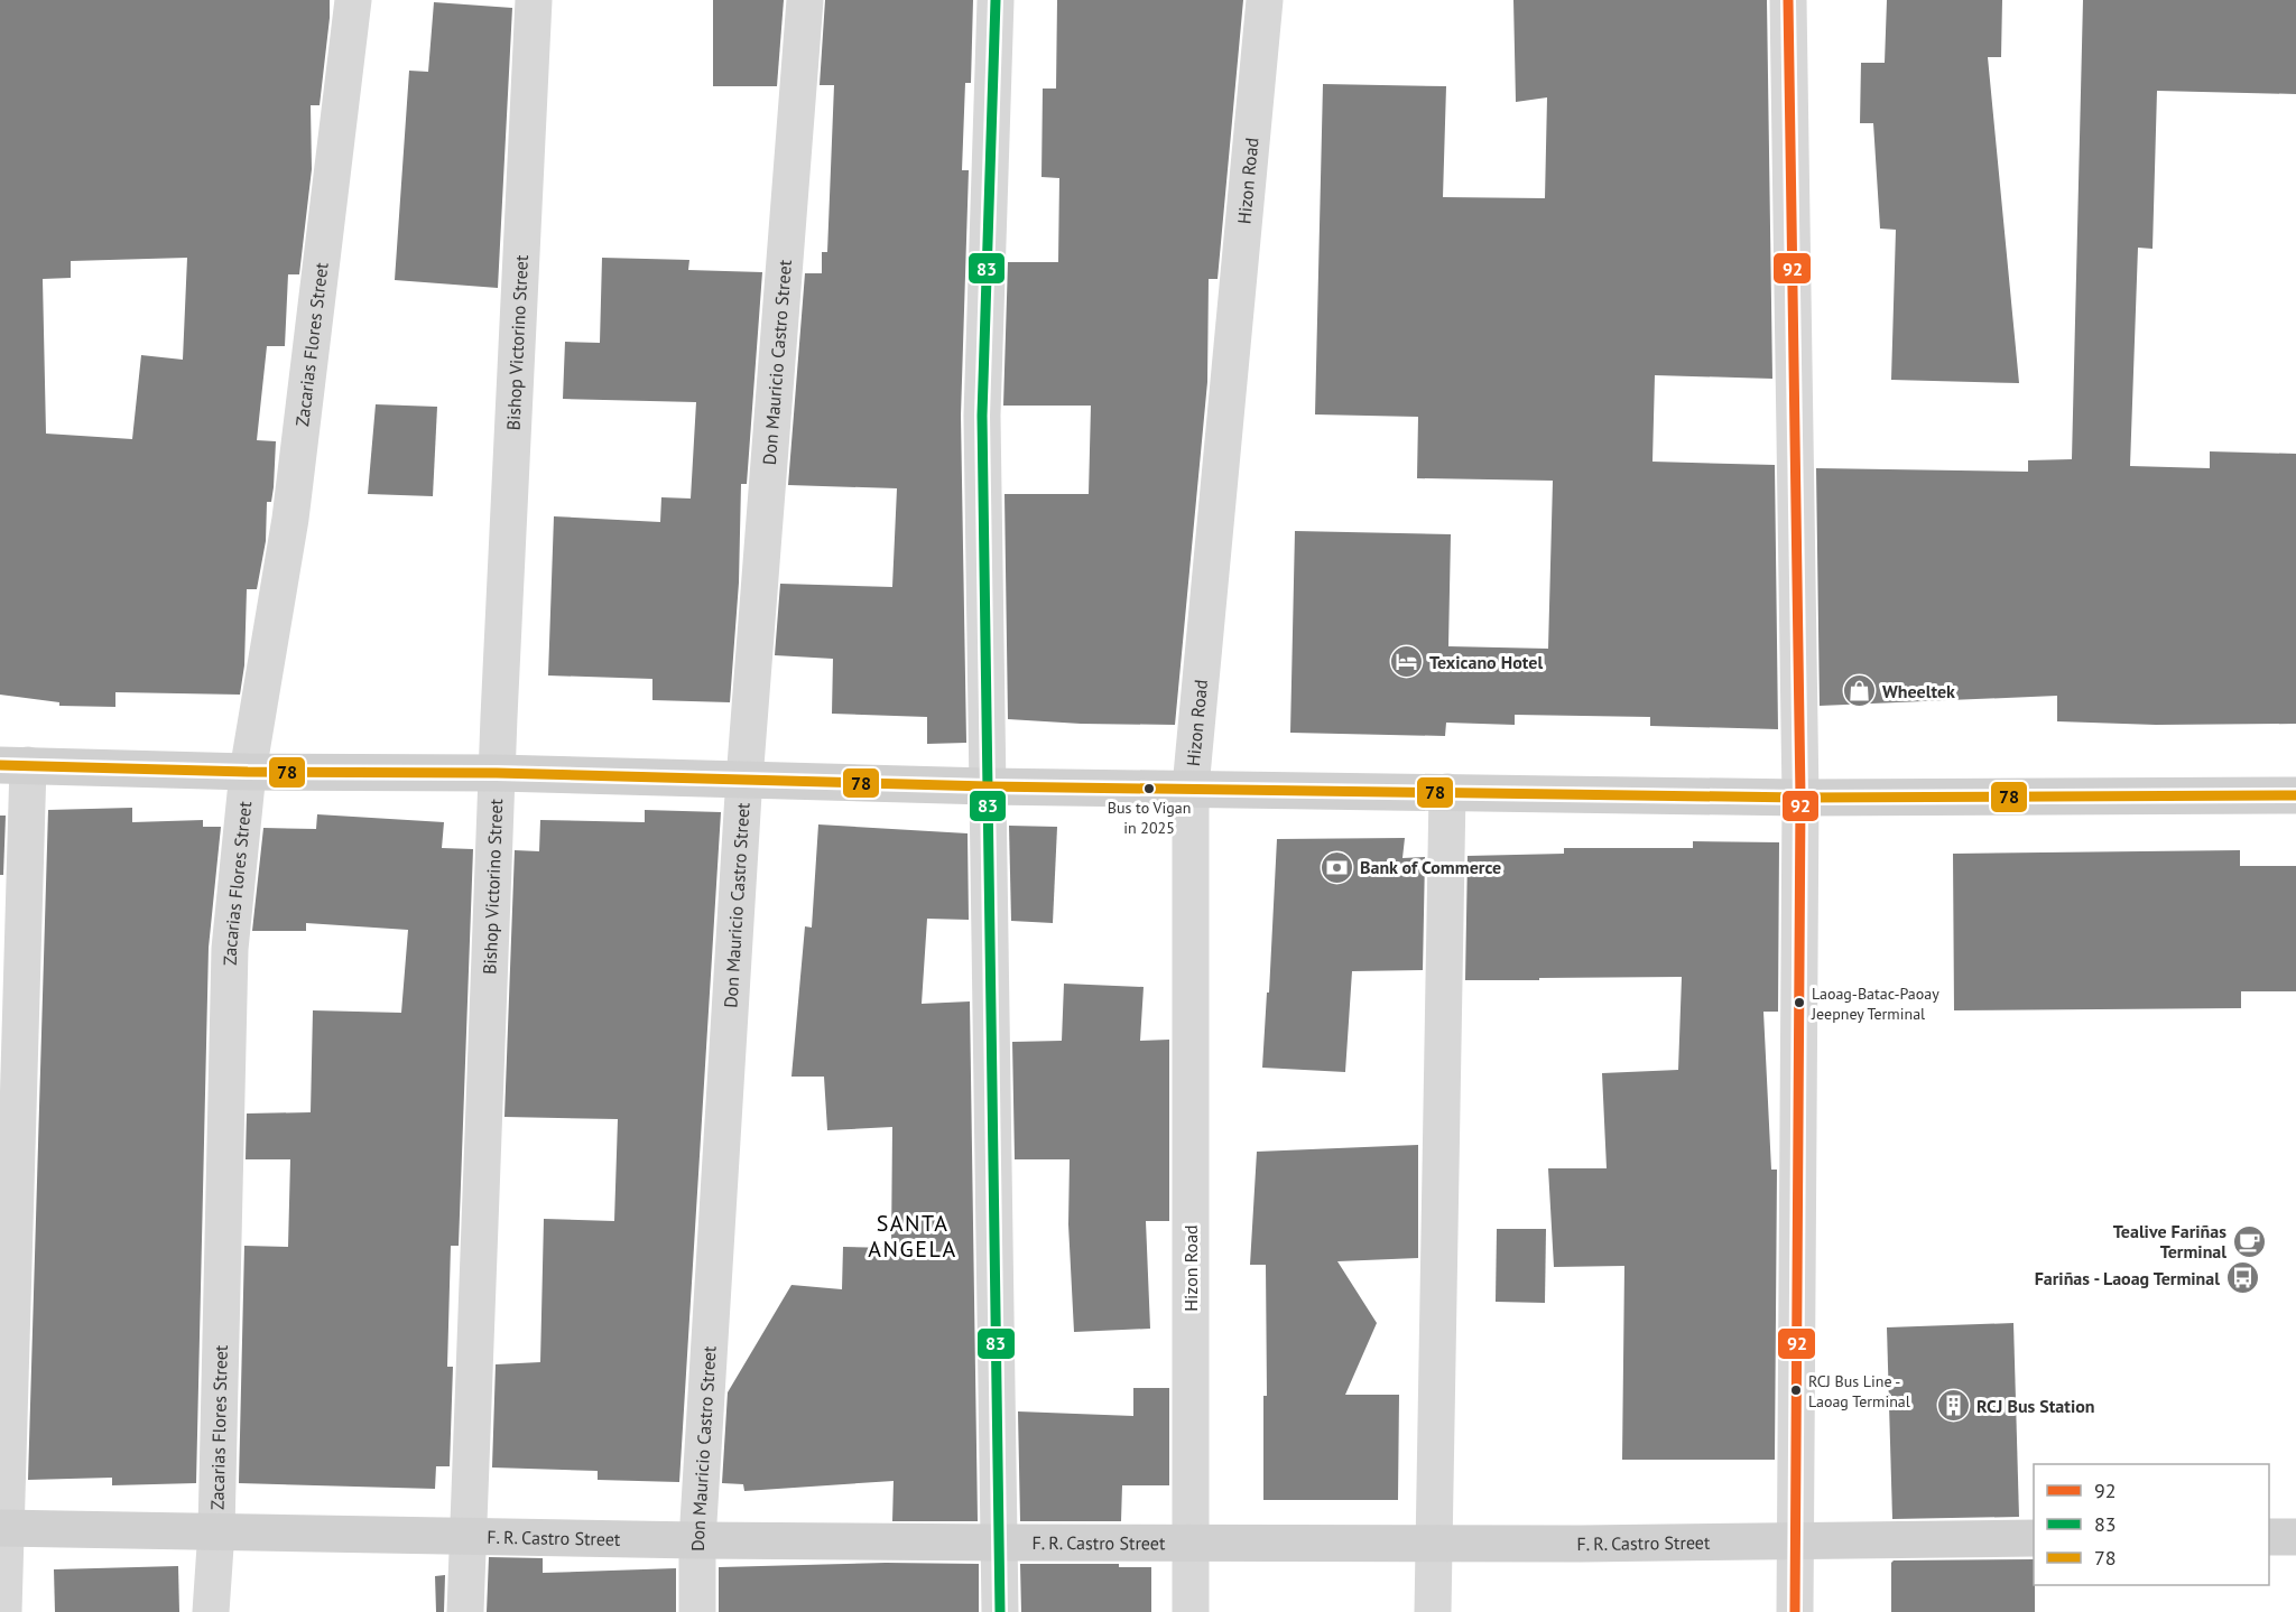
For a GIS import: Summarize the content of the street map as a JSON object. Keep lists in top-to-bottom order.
{
  "streets": {
    "main road": ["F. R. Castro Street"],
    "street": [
      "Hizon Road",
      "Bishop Victorino Street",
      "Zacarias Flores Street",
      "Don Mauricio Castro Street"
    ]
  },
  "crossings": [
    ["Hizon Road", "F. R. Castro Street"],
    ["Bishop Victorino Street", "F. R. Castro Street"],
    ["Zacarias Flores Street", "F. R. Castro Street"],
    ["Don Mauricio Castro Street", "F. R. Castro Street"]
  ],
  "districts": ["SANTA ANGELA"],
  "places": {
    "hotel": ["Texicano Hotel"],
    "shop": ["Wheeltek"],
    "other": ["Bus to Vigan in 2025", "Laoag-Batac-Paoay Jeepney Terminal", "RCJ Bus Line - Laoag Terminal"],
    "bank": ["Bank of Commerce"],
    "cafe": ["Tealive Fariñas Terminal"],
    "bus stop": ["Fariñas - Laoag Terminal"],
    "building": ["RCJ Bus Station"]
  },
  "lines": ["transit line 92", "transit line 83", "transit line 78"],
  "legend": ["92", "83", "78"]
}
